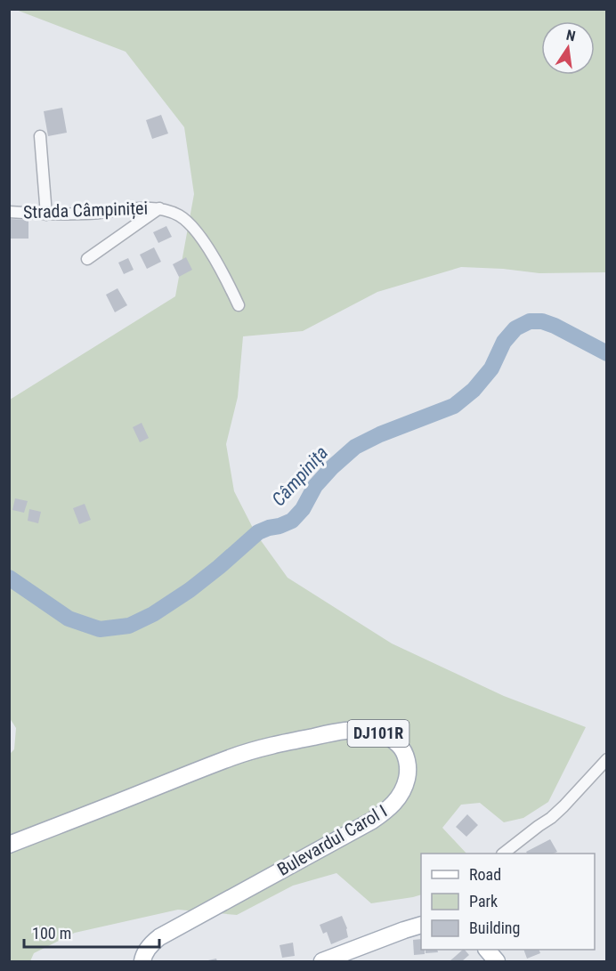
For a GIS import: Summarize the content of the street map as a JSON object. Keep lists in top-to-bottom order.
{
  "streets": {
    "main road": ["DJ101R", "Bulevardul Carol I"],
    "street": ["Strada Câmpiniței"]
  },
  "water": ["Câmpinița"],
  "legend": ["Road", "Park", "Building"],
  "scale_bar": "100 m",
  "north": "top"
}
